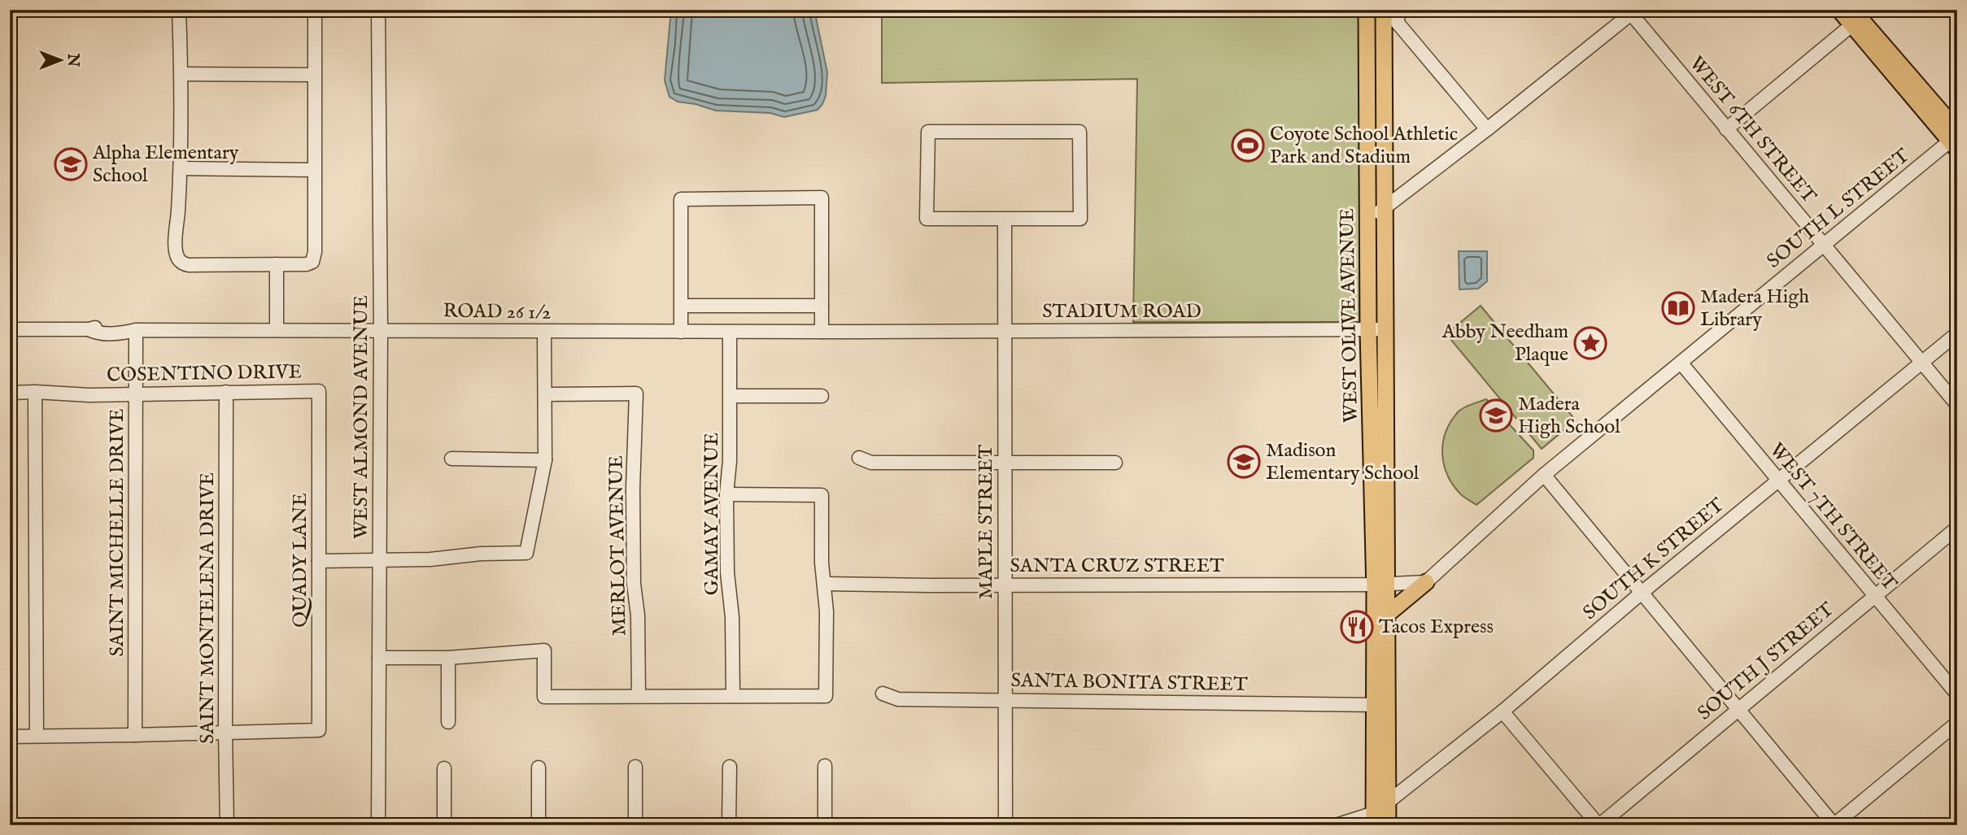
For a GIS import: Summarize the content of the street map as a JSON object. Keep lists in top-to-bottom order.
{
  "streets": {
    "main road": ["WEST OLIVE AVENUE"],
    "street": [
      "WEST 6TH STREET",
      "SOUTH L STREET",
      "STADIUM ROAD",
      "ROAD 26 1/2",
      "COSENTINO DRIVE",
      "WEST ALMOND AVENUE",
      "GAMAY AVENUE",
      "WEST 7TH STREET",
      "MAPLE STREET",
      "SAINT MICHELLE DRIVE",
      "MERLOT AVENUE",
      "SOUTH K STREET",
      "QUADY LANE",
      "SANTA CRUZ STREET",
      "SAINT MONTELENA DRIVE",
      "SOUTH J STREET",
      "SANTA BONITA STREET"
    ]
  },
  "crossings": [
    ["WEST 6TH STREET", "SOUTH L STREET"],
    ["WEST 6TH STREET", "SOUTH K STREET"],
    ["SOUTH L STREET", "WEST 7TH STREET"],
    ["STADIUM ROAD", "ROAD 26 1/2"],
    ["STADIUM ROAD", "WEST OLIVE AVENUE"],
    ["STADIUM ROAD", "MAPLE STREET"],
    ["ROAD 26 1/2", "WEST ALMOND AVENUE"],
    ["ROAD 26 1/2", "GAMAY AVENUE"],
    ["ROAD 26 1/2", "SAINT MICHELLE DRIVE"],
    ["WEST OLIVE AVENUE", "SOUTH K STREET"],
    ["WEST OLIVE AVENUE", "SANTA CRUZ STREET"],
    ["WEST OLIVE AVENUE", "SANTA BONITA STREET"],
    ["COSENTINO DRIVE", "SAINT MICHELLE DRIVE"],
    ["COSENTINO DRIVE", "QUADY LANE"],
    ["COSENTINO DRIVE", "SAINT MONTELENA DRIVE"],
    ["WEST 7TH STREET", "SOUTH K STREET"],
    ["WEST 7TH STREET", "SOUTH J STREET"],
    ["MAPLE STREET", "SANTA CRUZ STREET"],
    ["MAPLE STREET", "SANTA BONITA STREET"],
    ["QUADY LANE", "SAINT MONTELENA DRIVE"]
  ],
  "places": {
    "sports": ["Coyote School Athletic Park and Stadium"],
    "school or university": ["Alpha Elementary School", "Madera High School", "Madison Elementary School"],
    "library": ["Madera High Library"],
    "place": ["Abby Needham Plaque"],
    "restaurant": ["Tacos Express"]
  },
  "north": "right"
}
